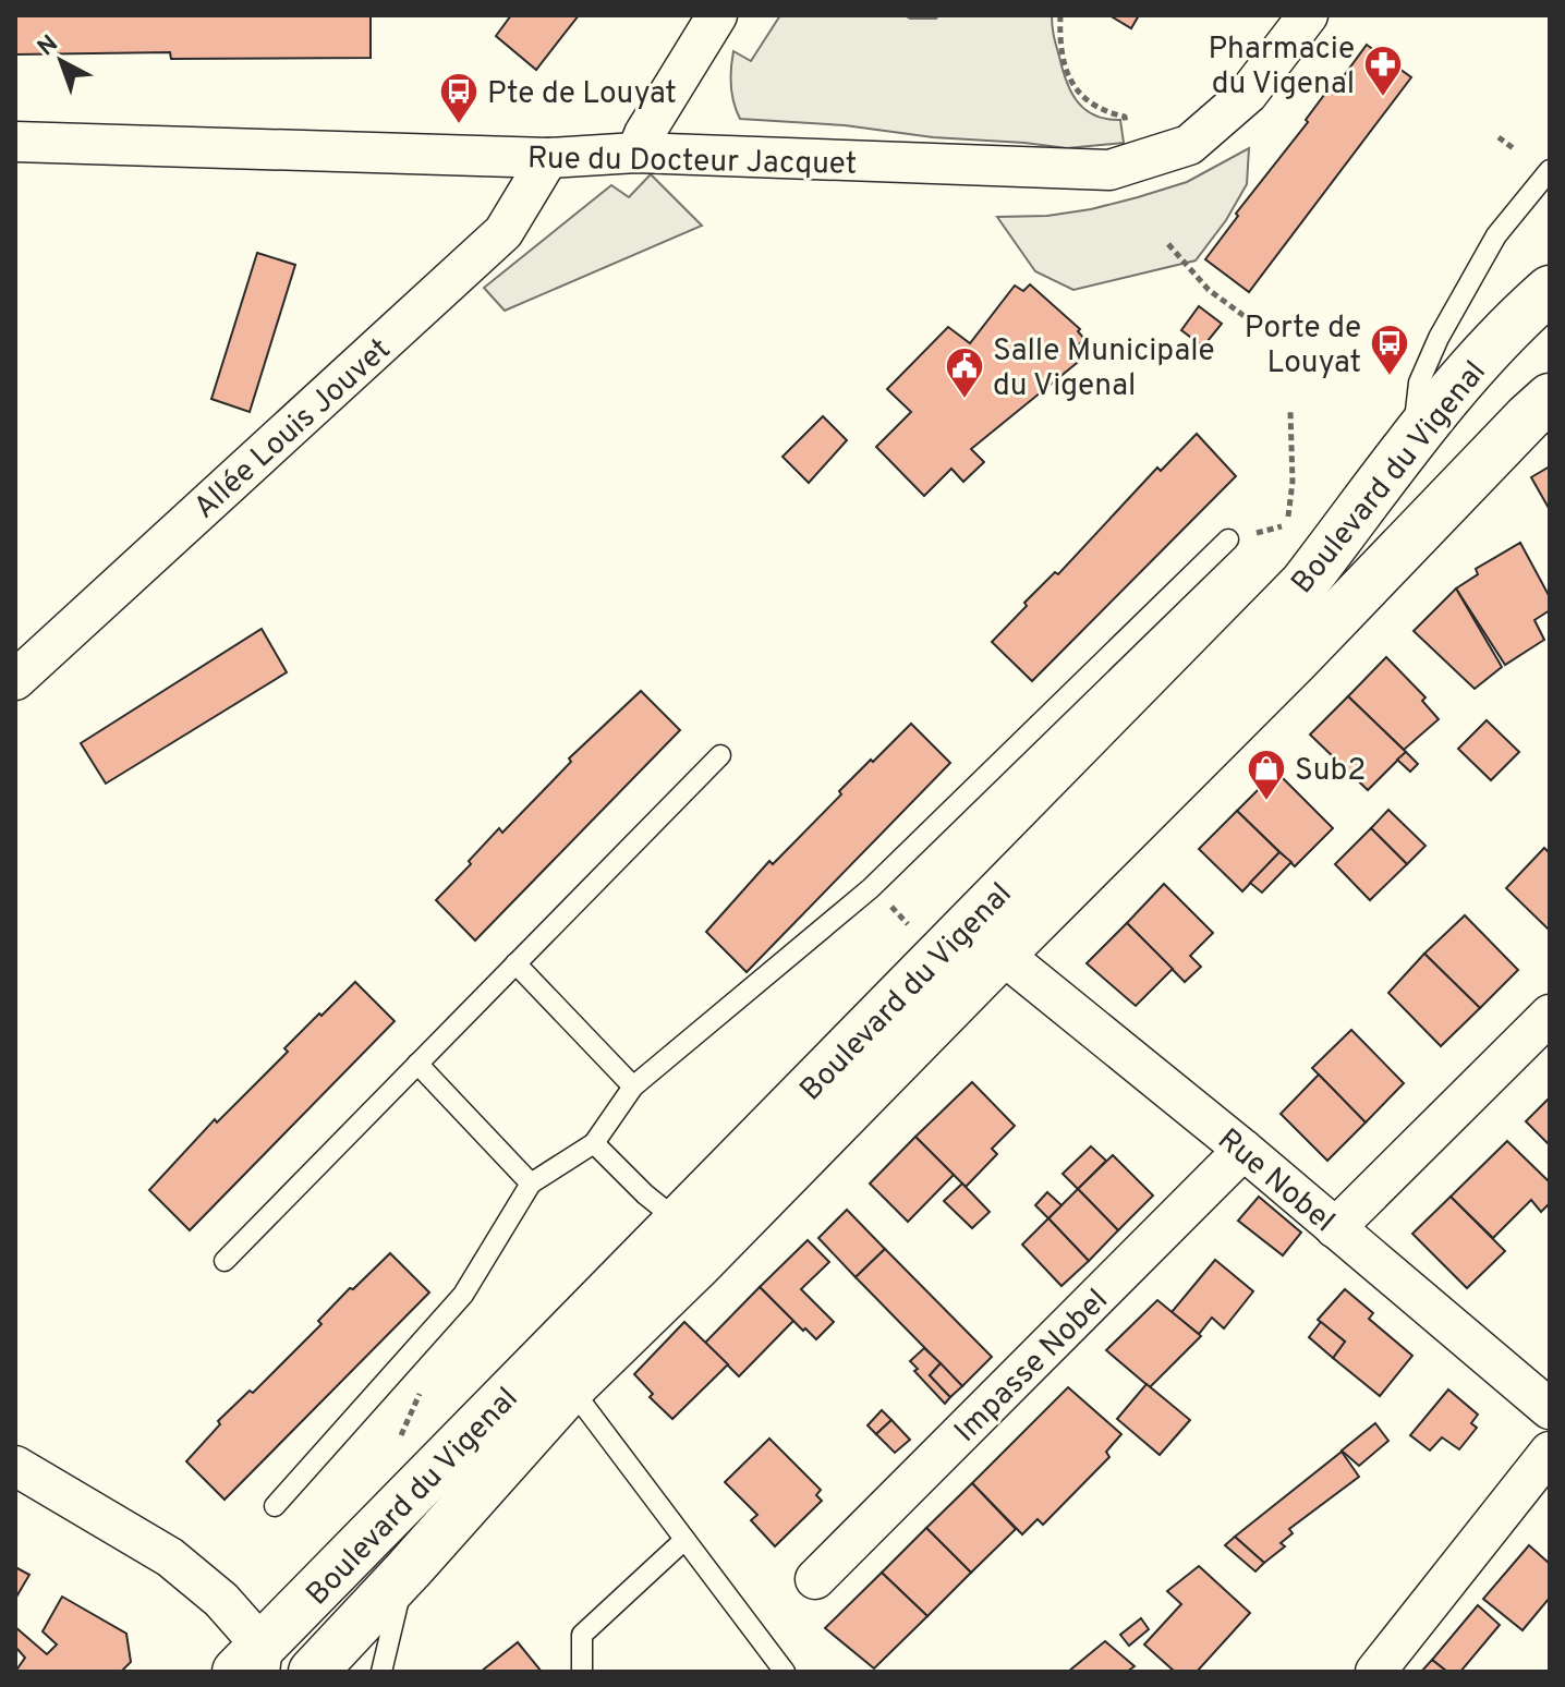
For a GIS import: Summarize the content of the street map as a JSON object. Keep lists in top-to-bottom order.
{
  "streets": {
    "main road": ["Boulevard du Vigenal"],
    "street": [
      "Rue du Docteur Jacquet",
      "Allée Louis Jouvet",
      "Rue Nobel",
      "Impasse Nobel"
    ]
  },
  "crossings": [
    ["Rue du Docteur Jacquet", "Allée Louis Jouvet"],
    ["Boulevard du Vigenal", "Rue Nobel"],
    ["Rue Nobel", "Impasse Nobel"]
  ],
  "places": {
    "pharmacy": ["Pharmacie du Vigenal"],
    "bus stop": ["Pte de Louyat", "Porte de Louyat"],
    "public building": ["Salle Municipale du Vigenal"],
    "shop": ["Sub2"]
  },
  "north": "top left"
}
